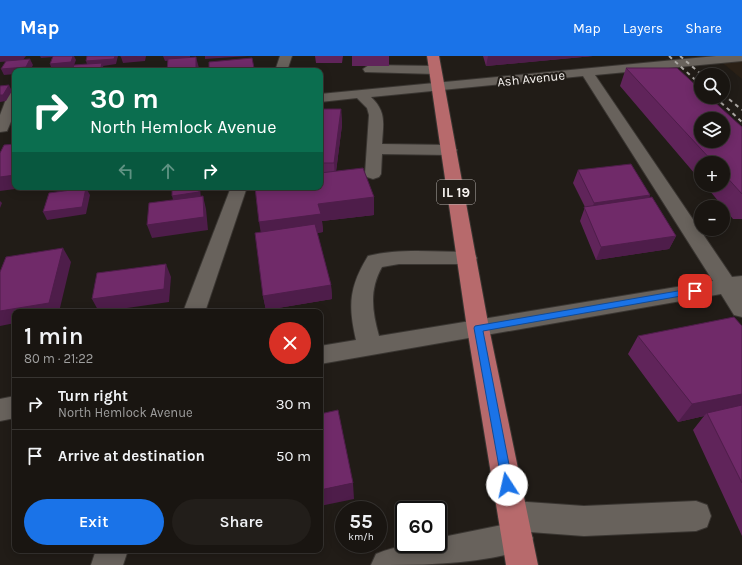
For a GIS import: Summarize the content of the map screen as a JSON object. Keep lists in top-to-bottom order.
{
  "streets": {
    "main road": ["IL 19"],
    "street": ["Ash Avenue"]
  },
  "crossings": [
    ["Ash Avenue", "IL 19"]
  ],
  "page": {
    "header": "Map",
    "nav": ["Map", "Layers", "Share"],
    "map_buttons": ["+", "−"],
    "turn": ["30 m", "North Hemlock Avenue"],
    "heading": ["1 min", "80 m · 21:22"],
    "list": [
      {
        "name": "Turn right",
        "note": "North Hemlock Avenue",
        "value": "30 m"
      },
      {
        "name": "Arrive at destination",
        "value": "50 m"
      }
    ],
    "buttons": ["Exit", "Share"],
    "speed": "55 km/h",
    "limit": "60"
  }
}
